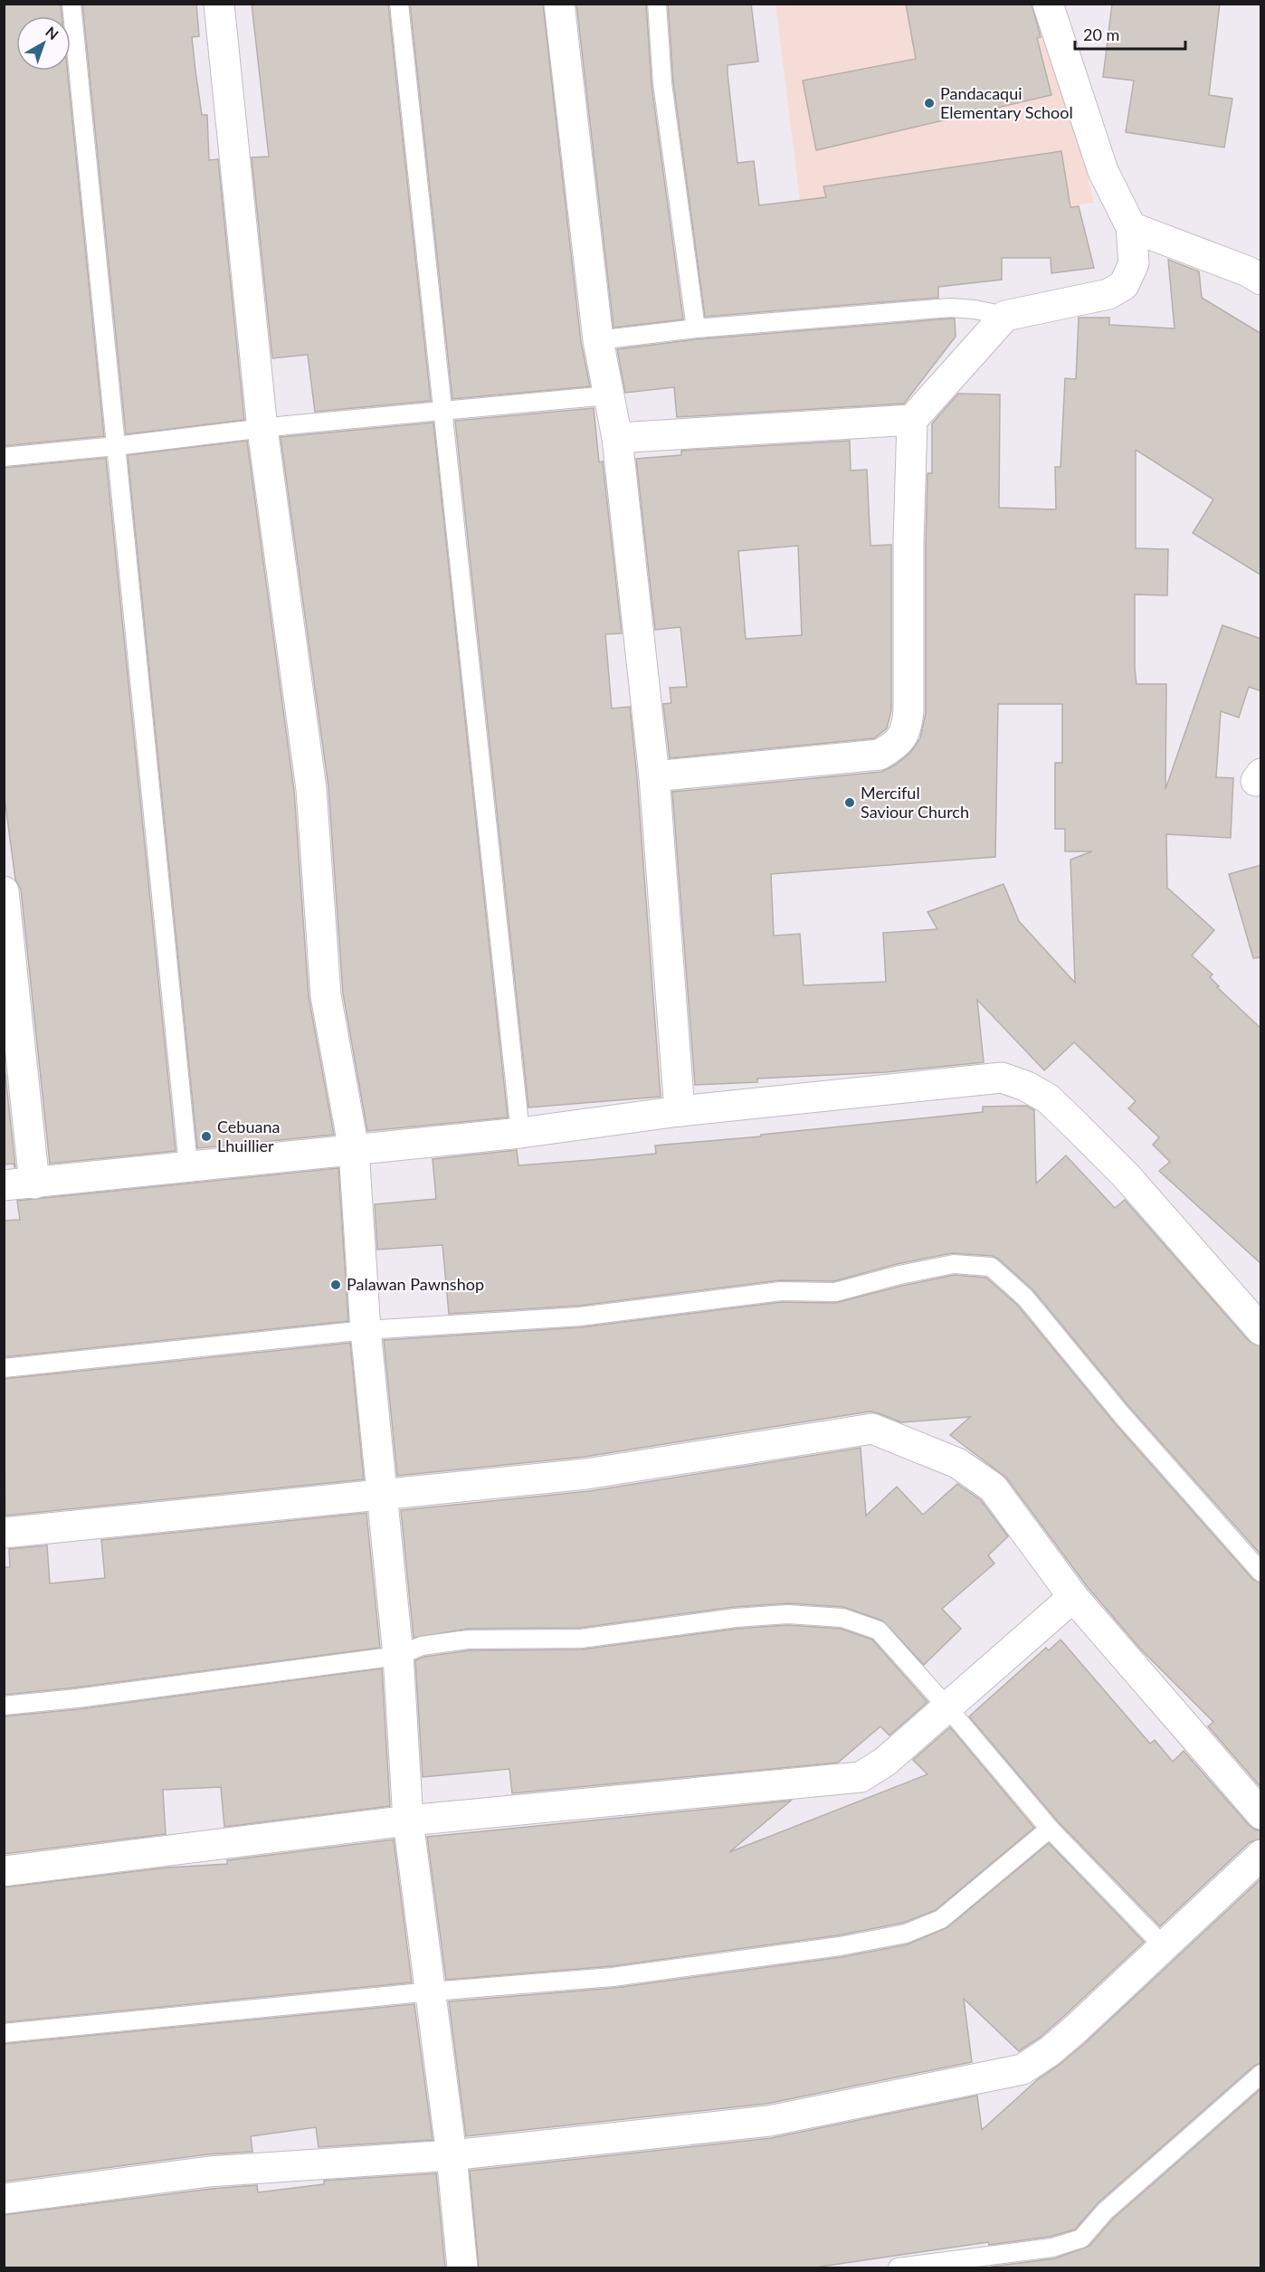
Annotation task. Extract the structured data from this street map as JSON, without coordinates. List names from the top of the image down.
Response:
{
  "places": [
    "Pandacaqui Elementary School",
    "Merciful Saviour Church",
    "Cebuana Lhuillier",
    "Palawan Pawnshop"
  ],
  "scale_bar": "20 m",
  "north": "top right"
}
